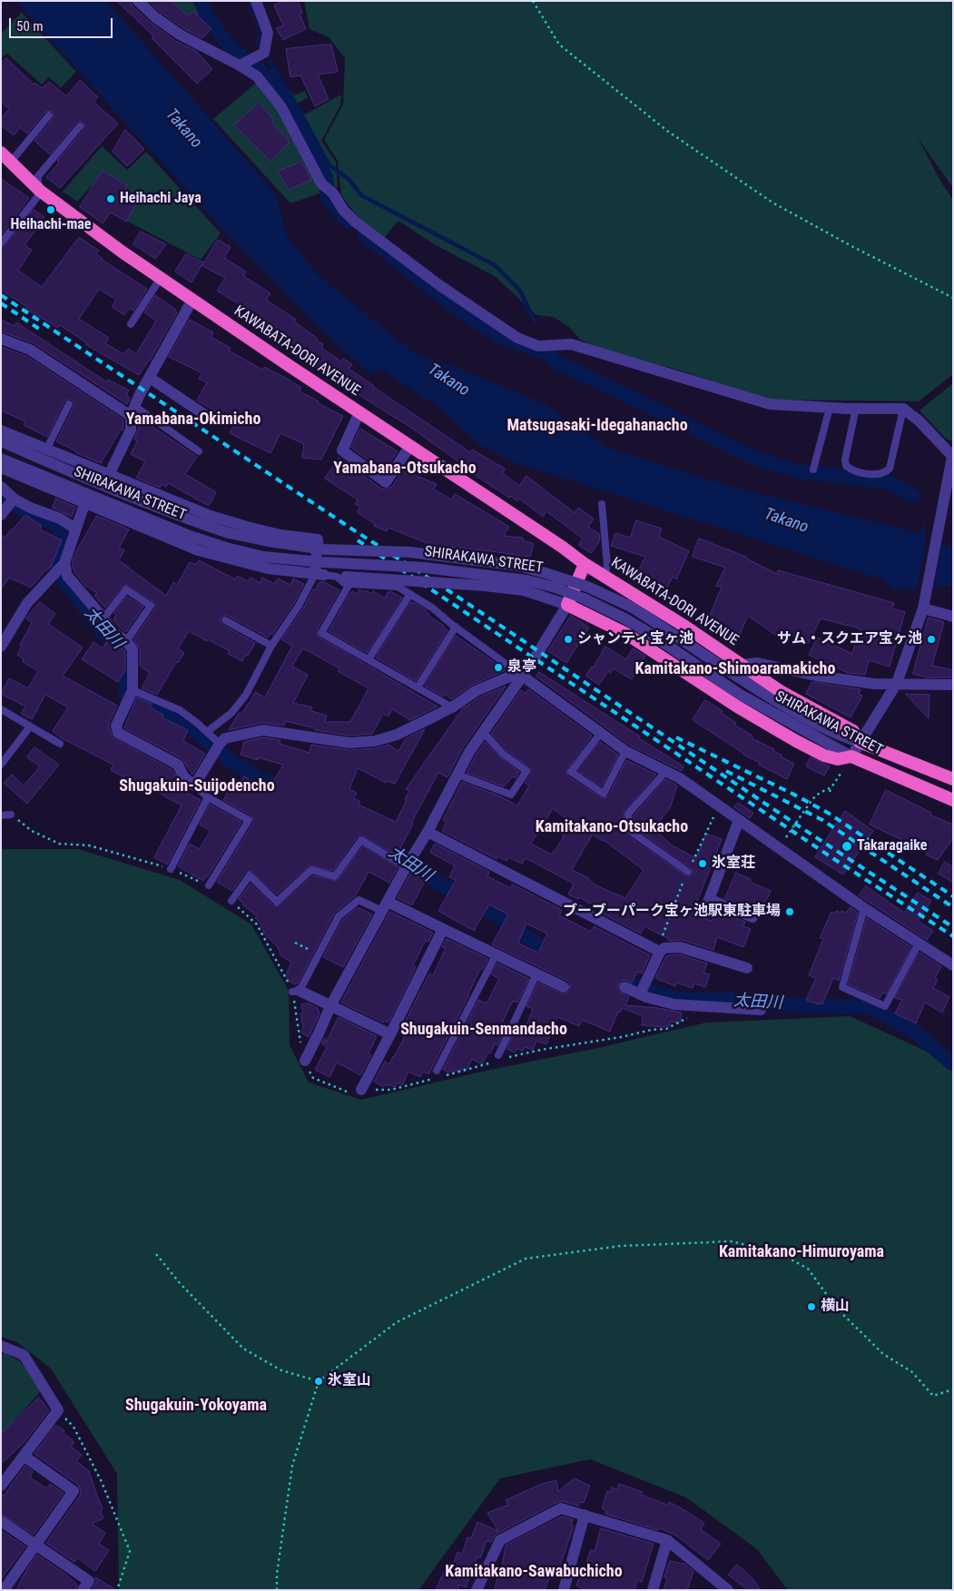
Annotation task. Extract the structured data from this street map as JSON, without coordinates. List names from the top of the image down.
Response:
{
  "streets": {
    "highway": ["KAWABATA-DORI AVENUE", "SHIRAKAWA STREET"]
  },
  "crossings": [
    ["KAWABATA-DORI AVENUE", "SHIRAKAWA STREET"]
  ],
  "districts": [
    "Yamabana-Okimicho",
    "Matsugasaki-Idegahanacho",
    "Yamabana-Otsukacho",
    "Kamitakano-Shimoaramakicho",
    "Shugakuin-Suijodencho",
    "Kamitakano-Otsukacho",
    "Shugakuin-Senmandacho",
    "Kamitakano-Himuroyama",
    "Shugakuin-Yokoyama",
    "Kamitakano-Sawabuchicho"
  ],
  "water": ["Takano", "太田川"],
  "places": [
    "Heihachi Jaya",
    "Heihachi-mae",
    "シャンティ宝ヶ池",
    "サム・スクエア宝ヶ池",
    "泉亭",
    "Takaragaike",
    "氷室荘",
    "ブーブーパーク宝ヶ池駅東駐車場",
    "横山",
    "氷室山"
  ],
  "scale_bar": "50 m"
}
